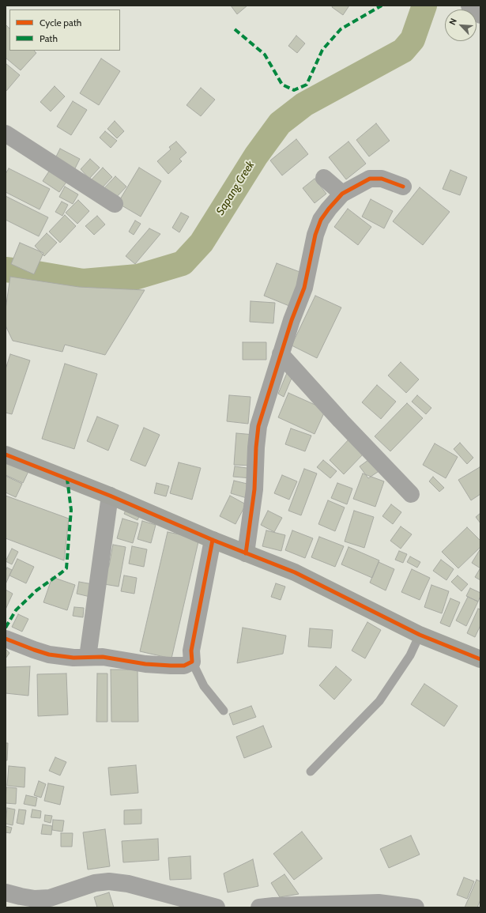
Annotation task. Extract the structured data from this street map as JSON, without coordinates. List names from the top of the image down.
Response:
{
  "water": ["Sapang Creek"],
  "legend": ["Cycle path", "Path"],
  "north": "top left"
}
